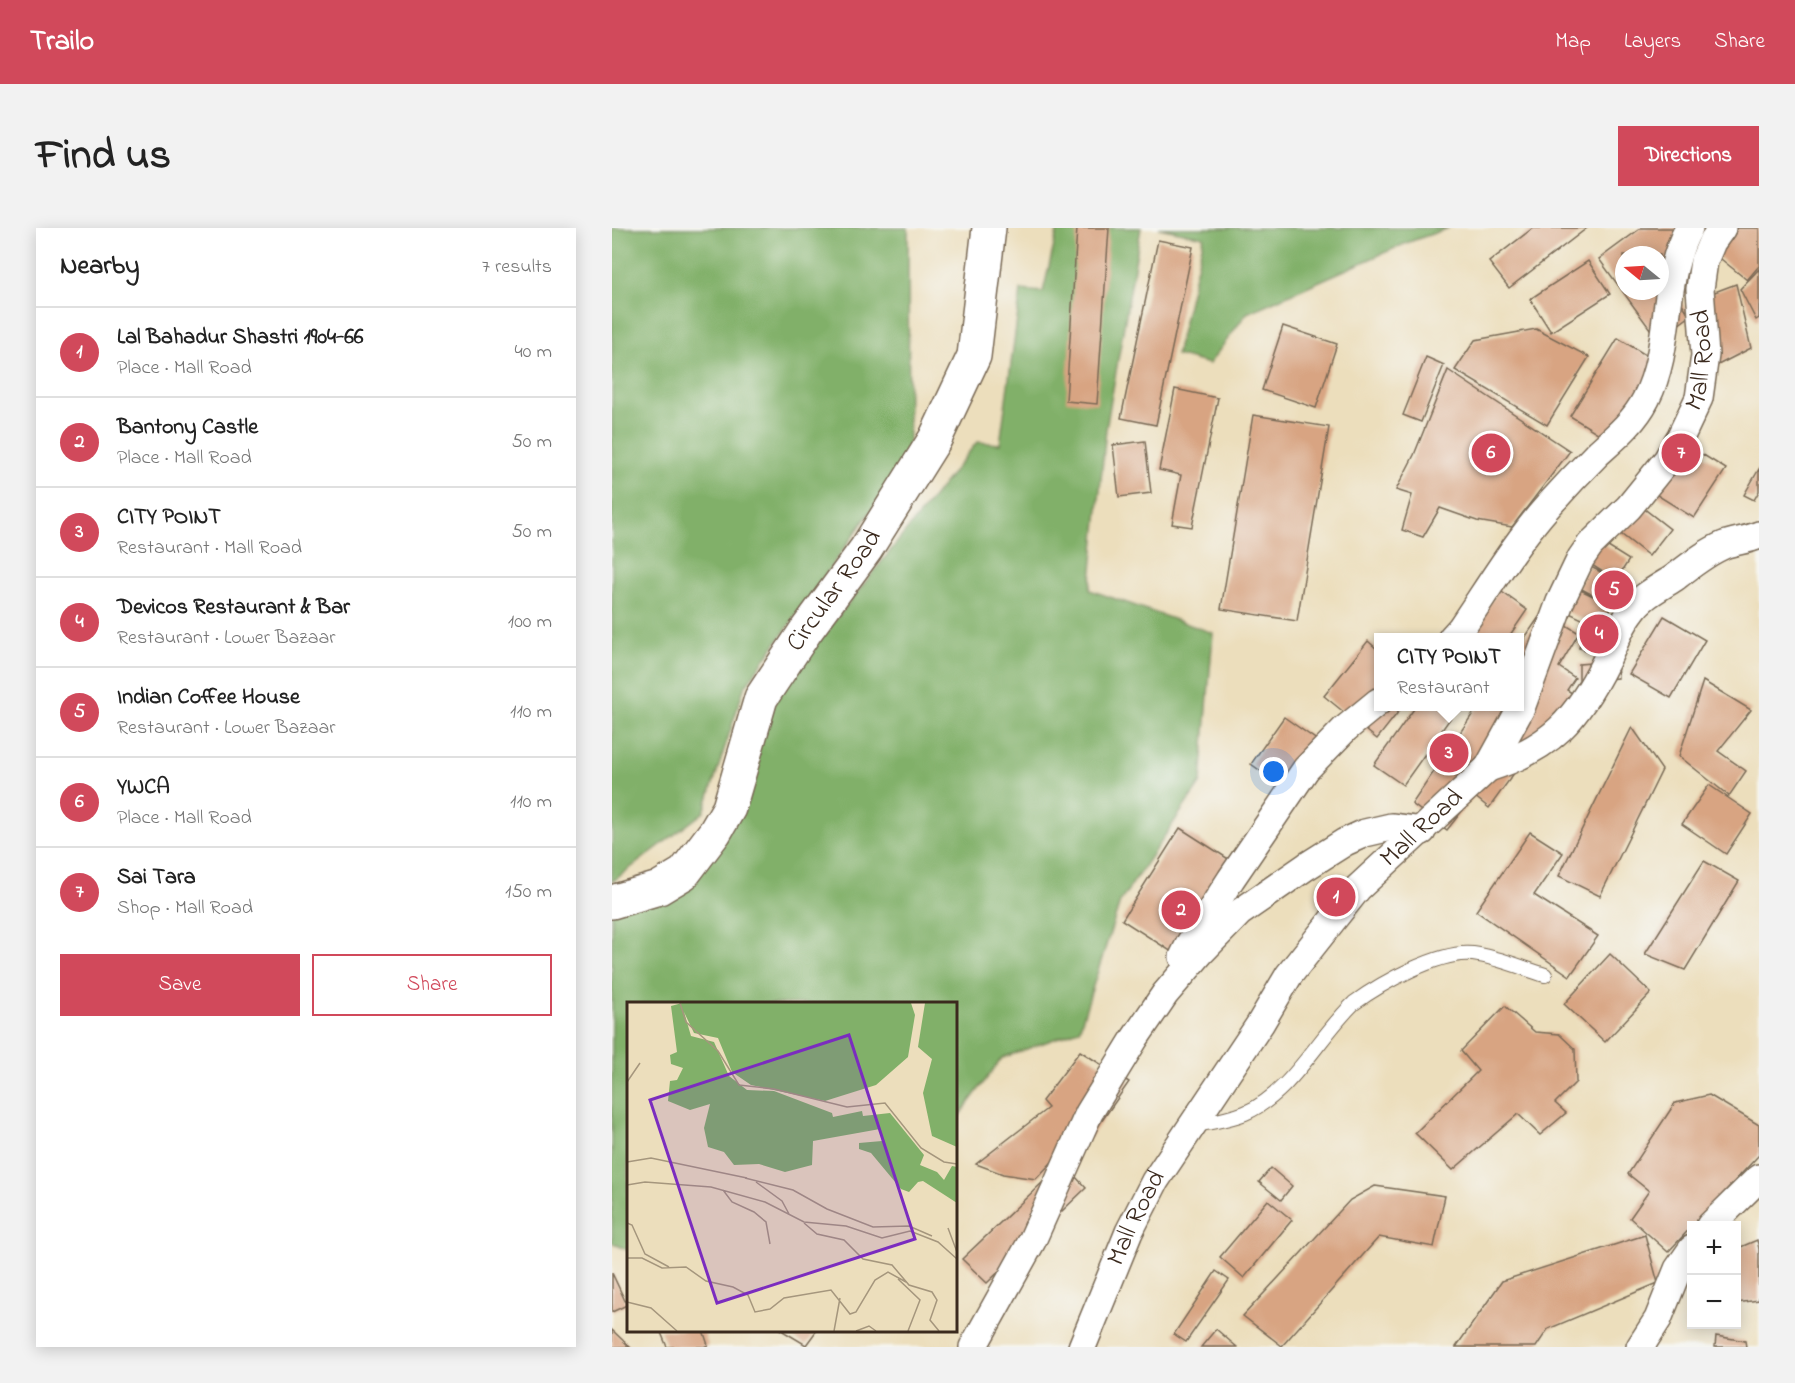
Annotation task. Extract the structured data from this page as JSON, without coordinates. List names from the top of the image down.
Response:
{
  "streets": {
    "main road": ["Circular Road"],
    "street": ["Mall Road"]
  },
  "north": "left",
  "page": {
    "header": "Trailo",
    "nav": ["Map", "Layers", "Share"],
    "title": "Find us",
    "buttons": [
      "Directions",
      ["Save", "Share"]
    ],
    "heading": ["Nearby", "7 results"],
    "list": [
      {
        "mark": "1",
        "name": "Lal Bahadur Shastri 1904-66",
        "note": "Place · Mall Road",
        "value": "40 m"
      },
      {
        "mark": "2",
        "name": "Bantony Castle",
        "note": "Place · Mall Road",
        "value": "50 m"
      },
      {
        "mark": "3",
        "name": "CITY POINT",
        "note": "Restaurant · Mall Road",
        "value": "50 m"
      },
      {
        "mark": "4",
        "name": "Devicos Restaurant & Bar",
        "note": "Restaurant · Lower Bazaar",
        "value": "100 m"
      },
      {
        "mark": "5",
        "name": "Indian Coffee House",
        "note": "Restaurant · Lower Bazaar",
        "value": "110 m"
      },
      {
        "mark": "6",
        "name": "YWCA",
        "note": "Place · Mall Road",
        "value": "110 m"
      },
      {
        "mark": "7",
        "name": "Sai Tara",
        "note": "Shop · Mall Road",
        "value": "150 m"
      }
    ],
    "pins": [
      "6",
      "7",
      "5",
      "4",
      "3",
      "1",
      "2"
    ],
    "popup": ["CITY POINT", "Restaurant"],
    "map_buttons": ["+", "−"]
  }
}
